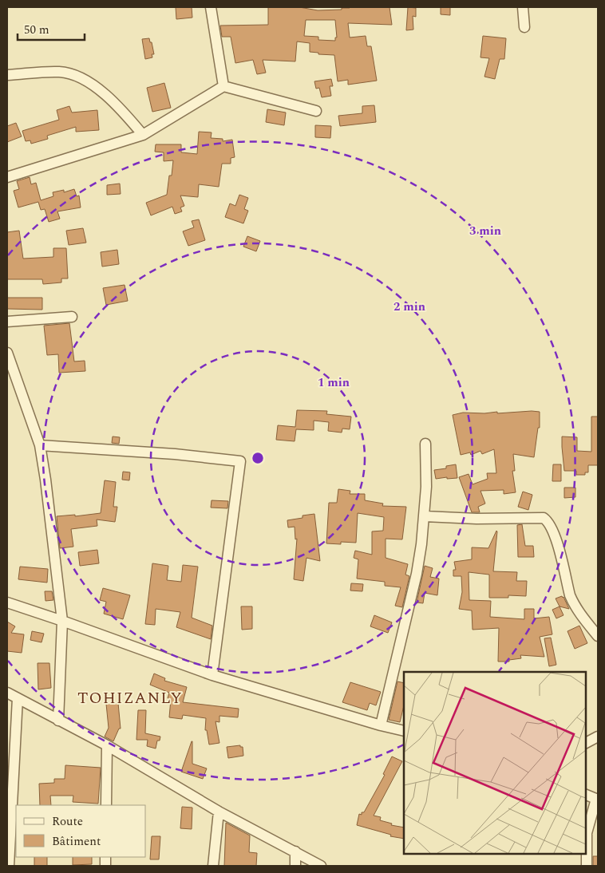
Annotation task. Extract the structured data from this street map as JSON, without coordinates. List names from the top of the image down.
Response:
{
  "districts": ["TOHIZANLY"],
  "legend": ["Route", "Bâtiment"],
  "scale_bar": "50 m",
  "rings": ["3 min", "2 min", "1 min"]
}
